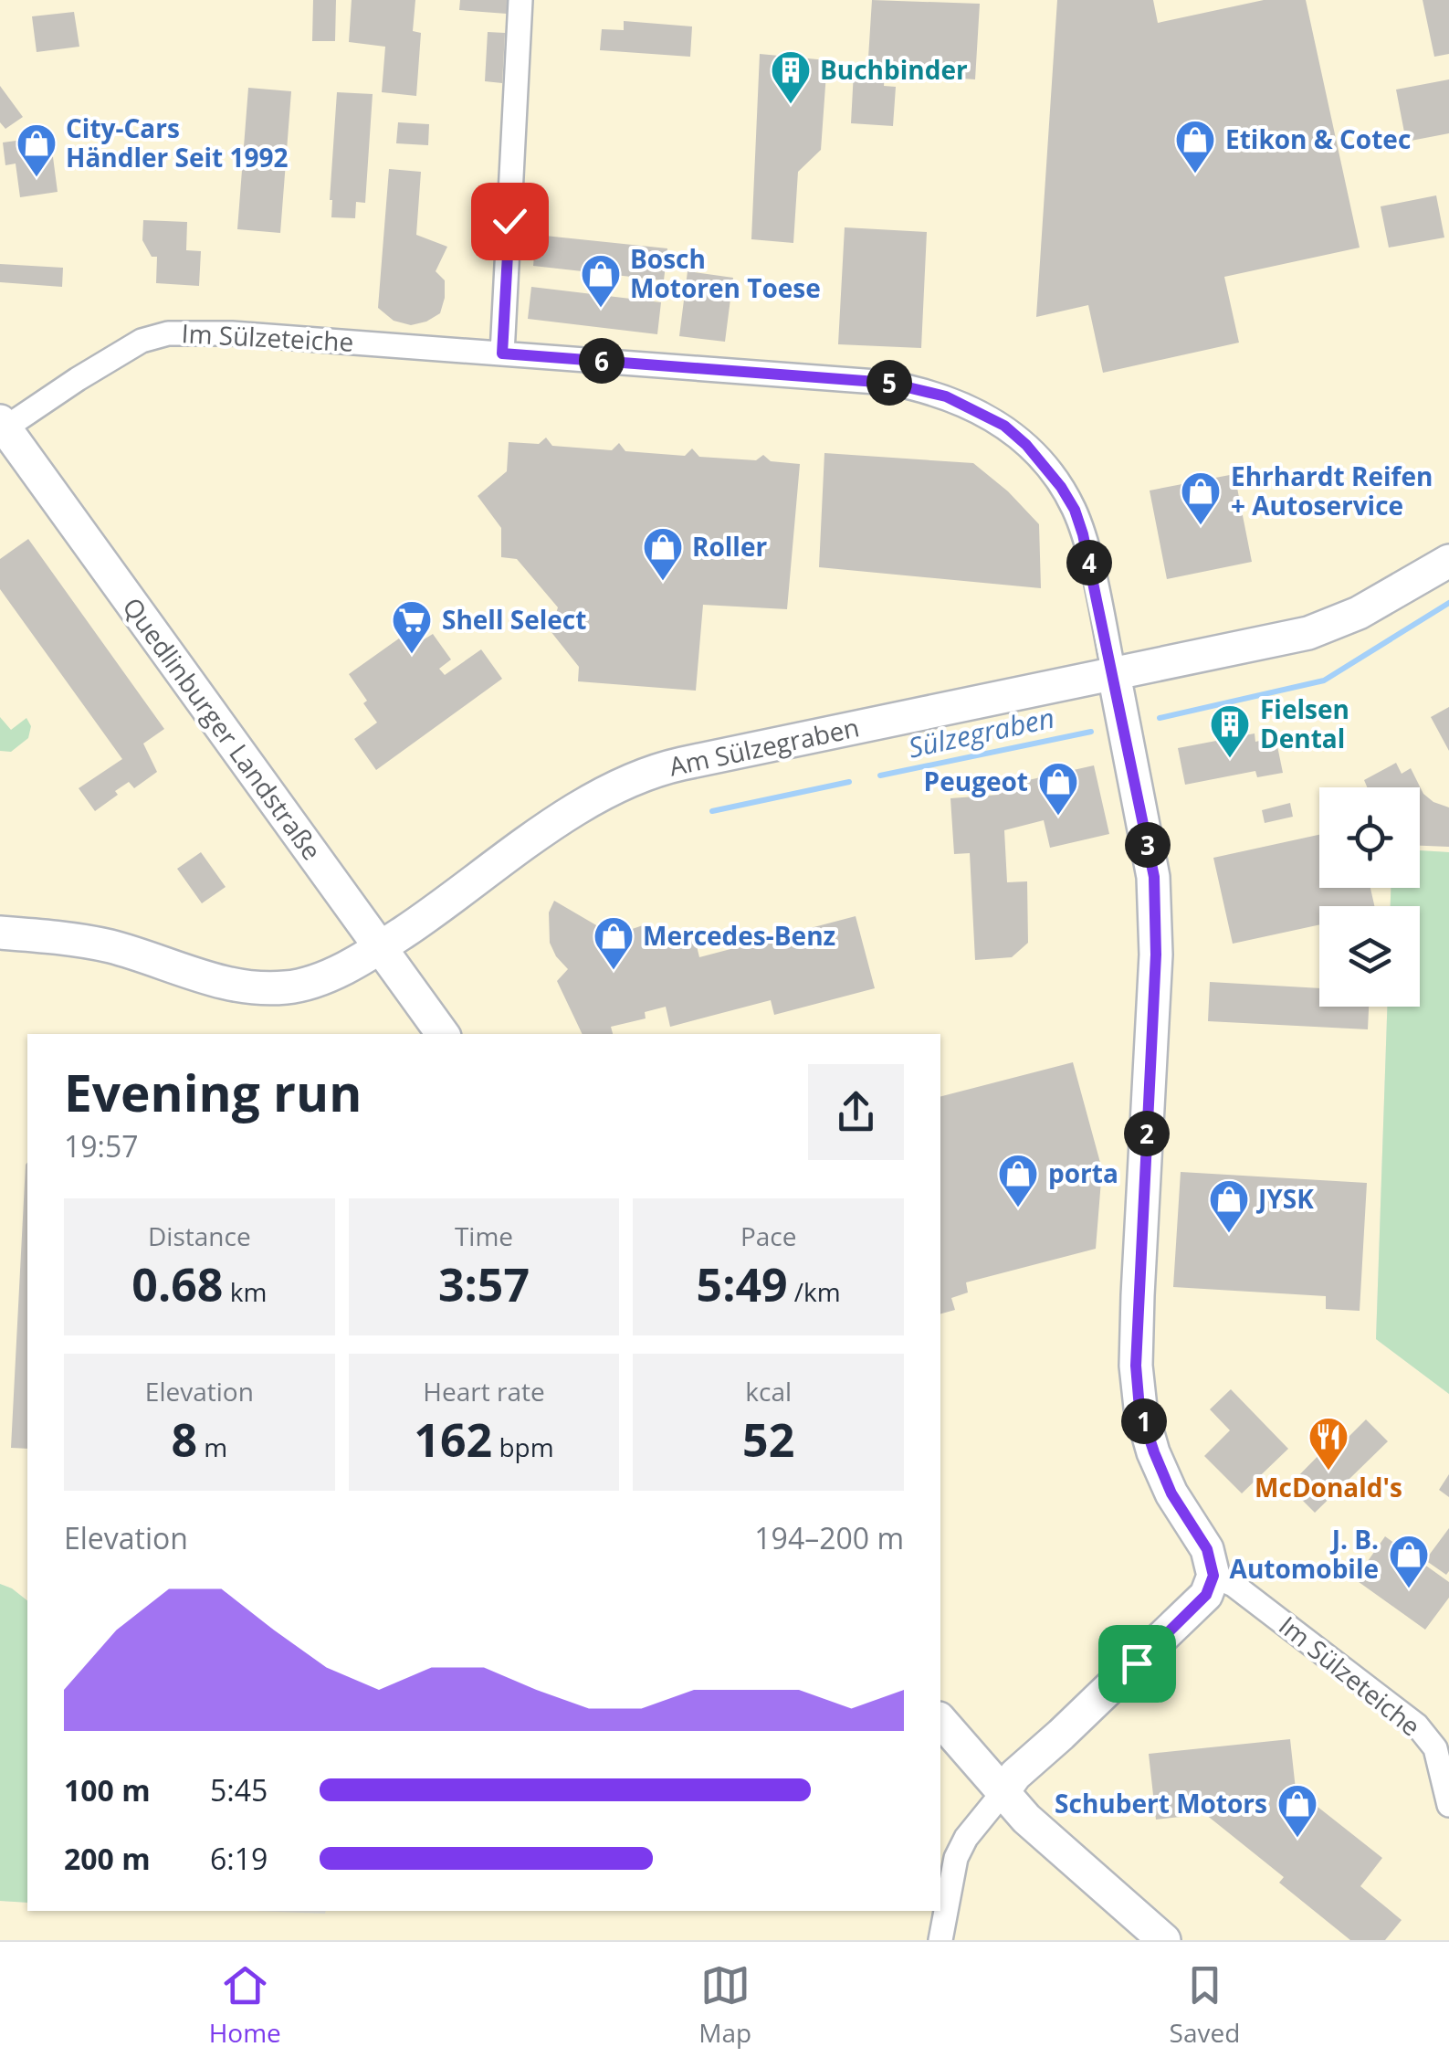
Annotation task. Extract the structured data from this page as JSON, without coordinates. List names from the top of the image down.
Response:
{
  "streets": {
    "street": ["Im Sülzeteiche", "Quedlinburger Landstraße", "Am Sülzegraben"]
  },
  "crossings": [
    ["Im Sülzeteiche", "Quedlinburger Landstraße"],
    ["Im Sülzeteiche", "Am Sülzegraben"],
    ["Quedlinburger Landstraße", "Am Sülzegraben"]
  ],
  "water": ["Sülzegraben"],
  "places": {
    "building": ["Buchbinder", "Fielsen Dental"],
    "shop": [
      "Etikon & Cotec",
      "City-Cars Händler Seit 1992",
      "Bosch Motoren Toese",
      "Ehrhardt Reifen + Autoservice",
      "Roller",
      "Peugeot",
      "Mercedes-Benz",
      "porta",
      "JYSK",
      "J. B. Automobile",
      "Schubert Motors"
    ],
    "supermarket": ["Shell Select"],
    "restaurant": ["McDonald's"]
  },
  "page": {
    "pins": [
      "6",
      "5",
      "4",
      "3",
      "2",
      "1"
    ],
    "heading": ["Evening run", "19:57"],
    "stats": [
      ["Distance", "0.68 km"],
      ["Time", "3:57"],
      ["Pace", "5:49 /km"],
      ["Elevation", "8 m"],
      ["Heart rate", "162 bpm"],
      ["kcal", "52"]
    ],
    "chart": ["Elevation", "194–200 m"],
    "list": [
      {
        "name": "100 m",
        "note": "5:45"
      },
      {
        "name": "200 m",
        "note": "6:19"
      }
    ],
    "tabs": ["Home", "Map", "Saved"]
  }
}
